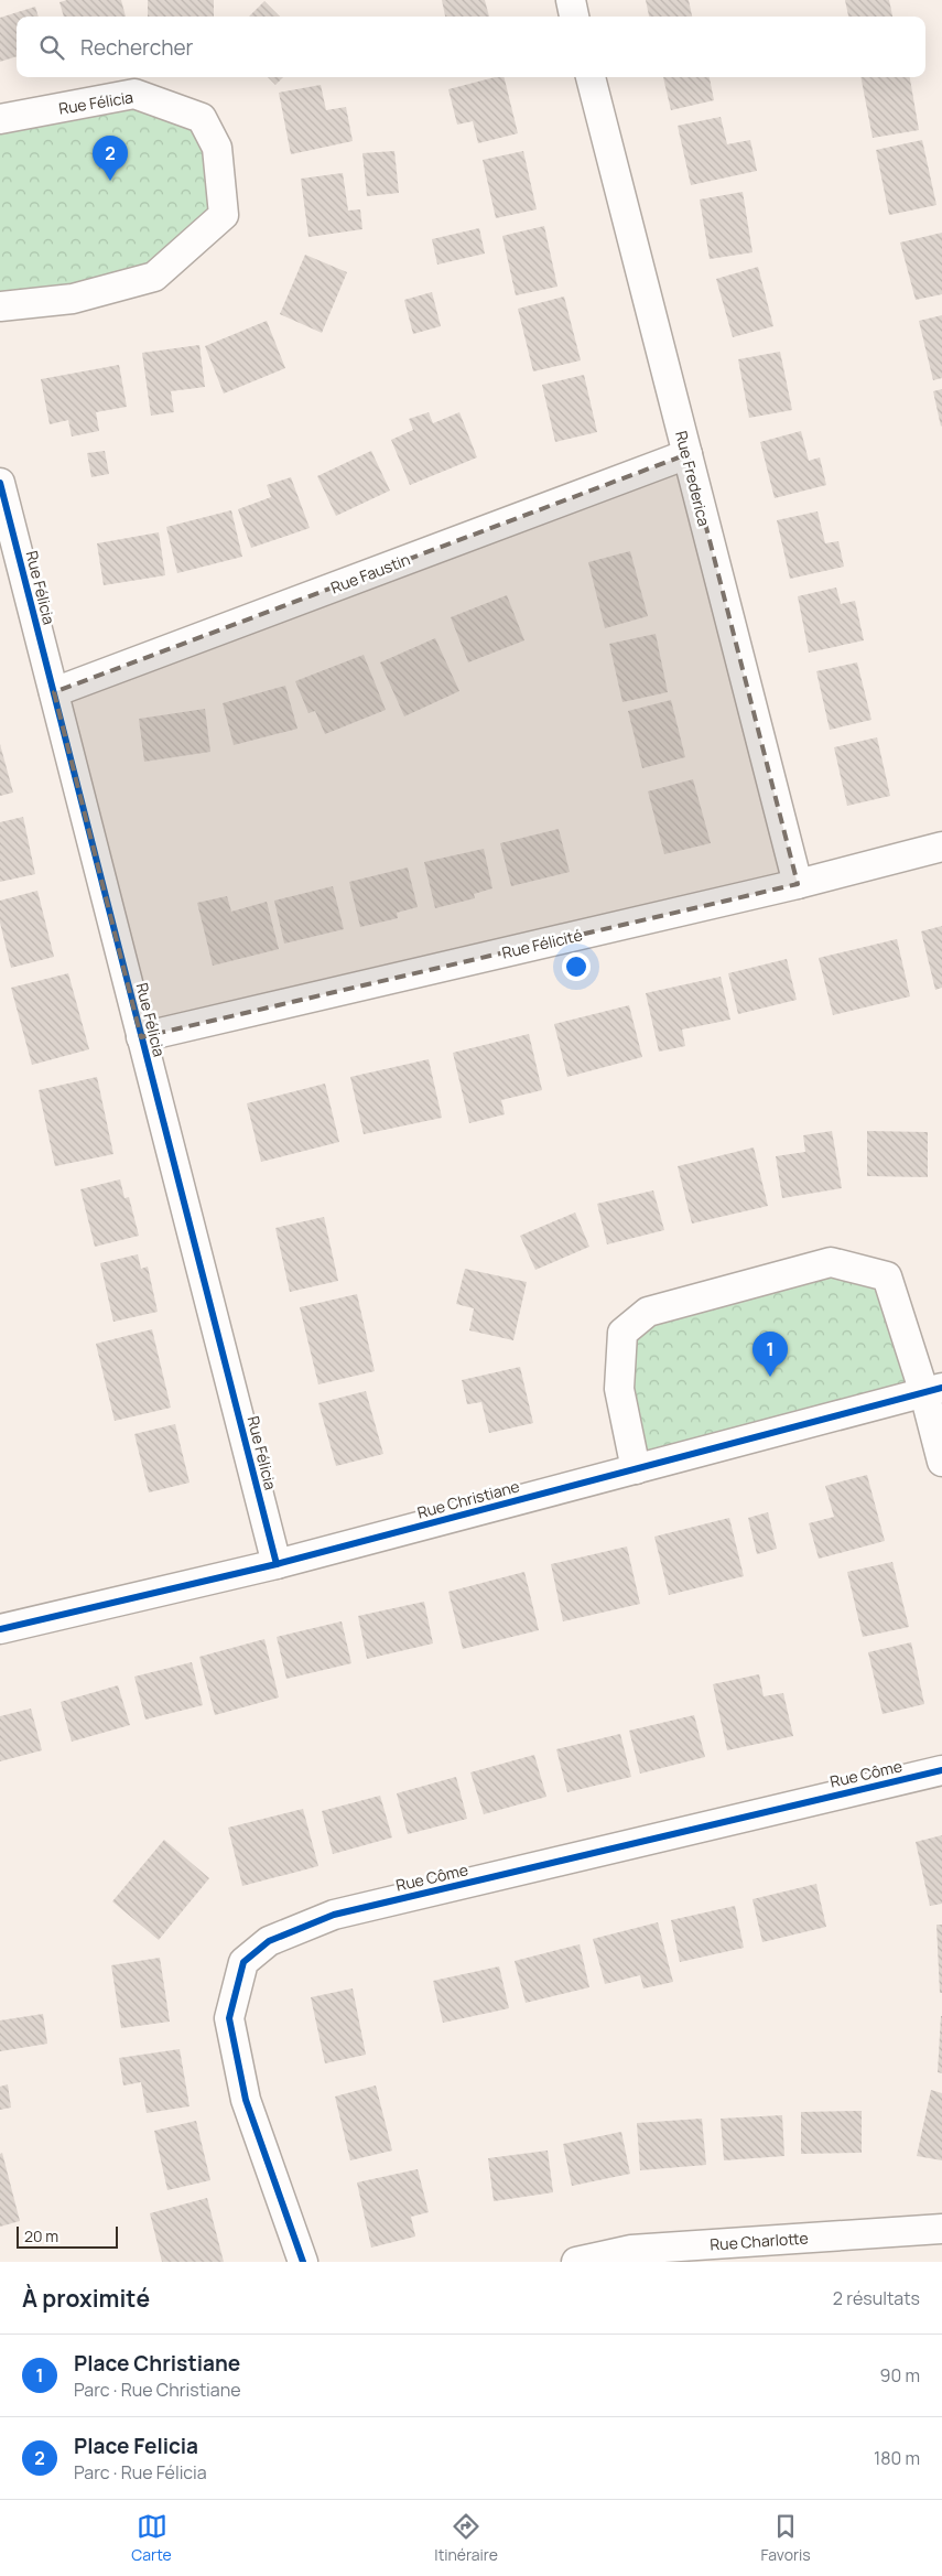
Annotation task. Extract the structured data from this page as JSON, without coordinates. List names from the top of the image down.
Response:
{
  "streets": {
    "street": [
      "Rue Félicia",
      "Rue Frederica",
      "Rue Faustin",
      "Rue Félicité",
      "Rue Christiane",
      "Rue Côme",
      "Rue Charlotte"
    ]
  },
  "crossings": [
    ["Rue Félicia", "Rue Faustin"],
    ["Rue Félicia", "Rue Félicité"],
    ["Rue Félicia", "Rue Christiane"],
    ["Rue Frederica", "Rue Faustin"],
    ["Rue Frederica", "Rue Félicité"]
  ],
  "scale_bar": "20 m",
  "page": {
    "search": "Rechercher",
    "pins": ["2", "1"],
    "scale": "20 m",
    "heading": ["À proximité", "2 résultats"],
    "list": [
      {
        "mark": "1",
        "name": "Place Christiane",
        "note": "Parc · Rue Christiane",
        "value": "90 m"
      },
      {
        "mark": "2",
        "name": "Place Felicia",
        "note": "Parc · Rue Félicia",
        "value": "180 m"
      }
    ],
    "nav": ["Carte", "Itinéraire", "Favoris"]
  }
}
